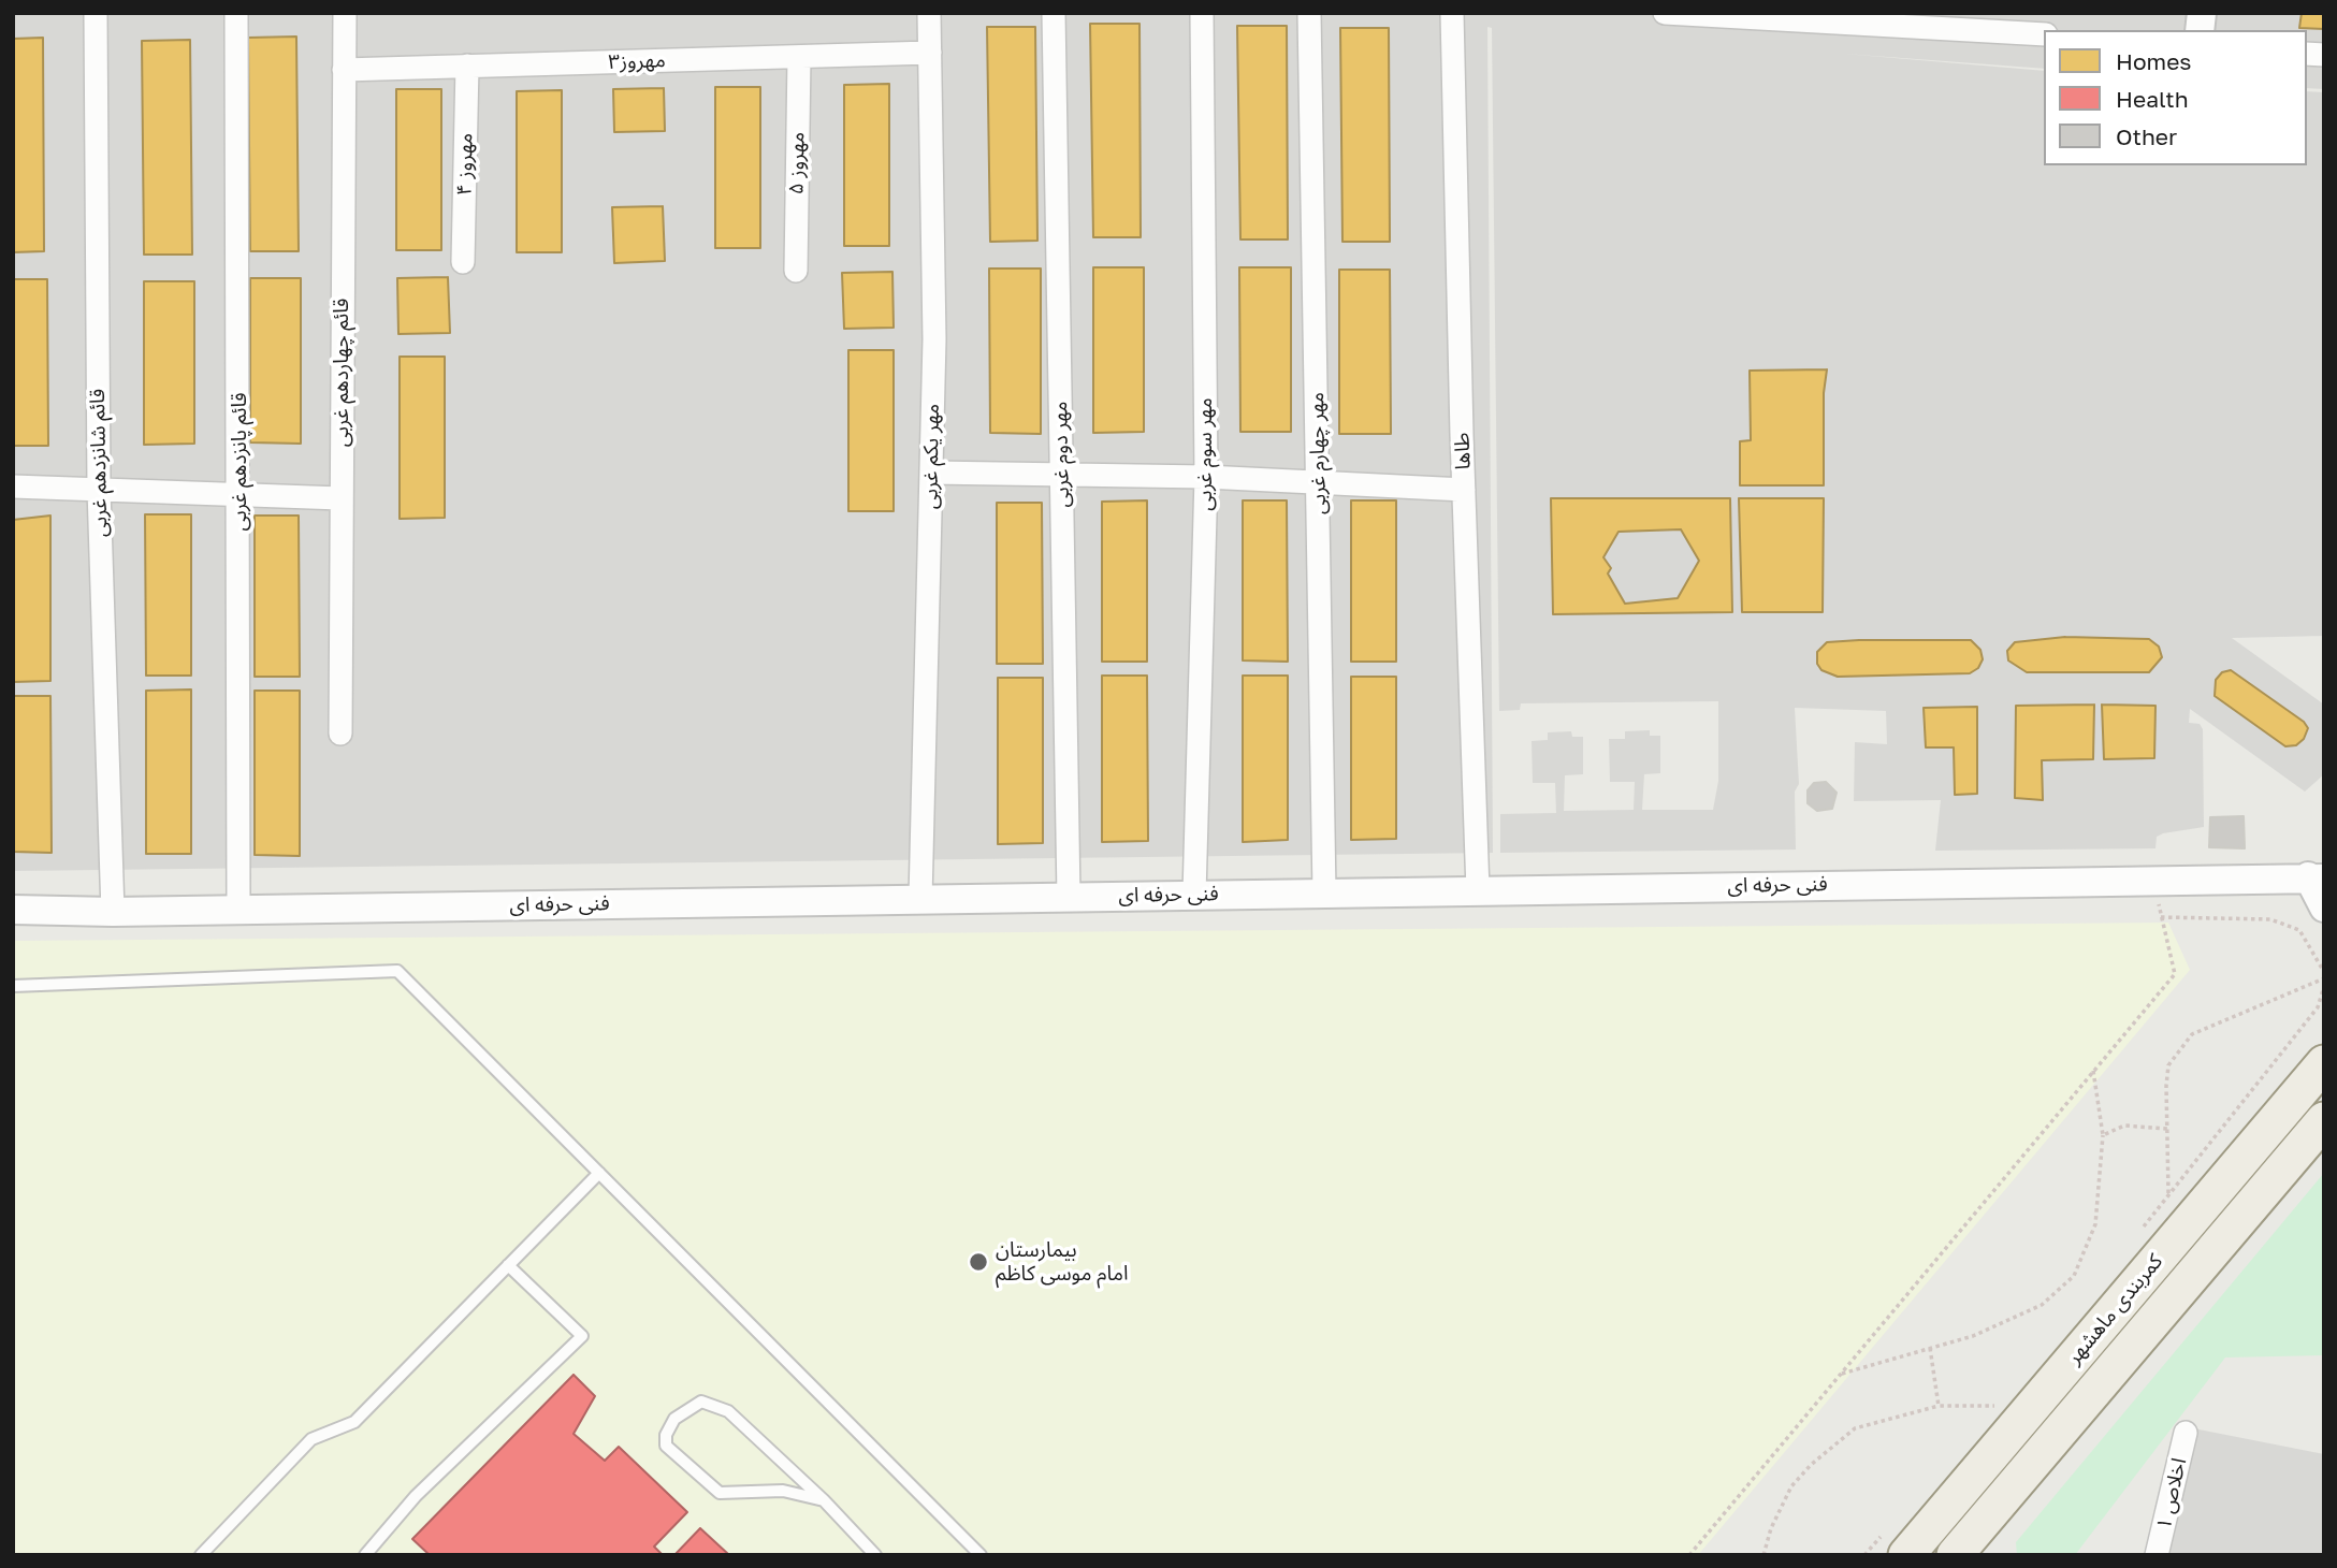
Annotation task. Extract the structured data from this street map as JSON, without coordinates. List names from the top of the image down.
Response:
{
  "streets": {
    "main road": ["کمربندی ماهشهر"],
    "street": [
      "مهروز۳",
      "مهروز ۵",
      "مهروز ۴",
      "قائم چهاردهم غربی",
      "طاها",
      "مهر چهارم غربی",
      "مهر دوم غربی",
      "مهر سوم غربی",
      "مهر یکم غربی",
      "قائم پانزدهم غربی",
      "قائم شانزدهم غربی",
      "فنی حرفه ای",
      "اخلاص ۱"
    ]
  },
  "crossings": [
    ["مهروز۳", "مهروز ۵"],
    ["مهروز۳", "مهروز ۴"],
    ["مهروز۳", "قائم چهاردهم غربی"],
    ["مهروز۳", "مهر یکم غربی"],
    ["طاها", "فنی حرفه ای"],
    ["مهر چهارم غربی", "فنی حرفه ای"],
    ["مهر دوم غربی", "فنی حرفه ای"],
    ["مهر سوم غربی", "فنی حرفه ای"],
    ["مهر یکم غربی", "فنی حرفه ای"],
    ["قائم پانزدهم غربی", "فنی حرفه ای"],
    ["قائم شانزدهم غربی", "فنی حرفه ای"]
  ],
  "places": ["بیمارستان امام موسی کاظم"],
  "legend": ["Homes", "Health", "Other"]
}
